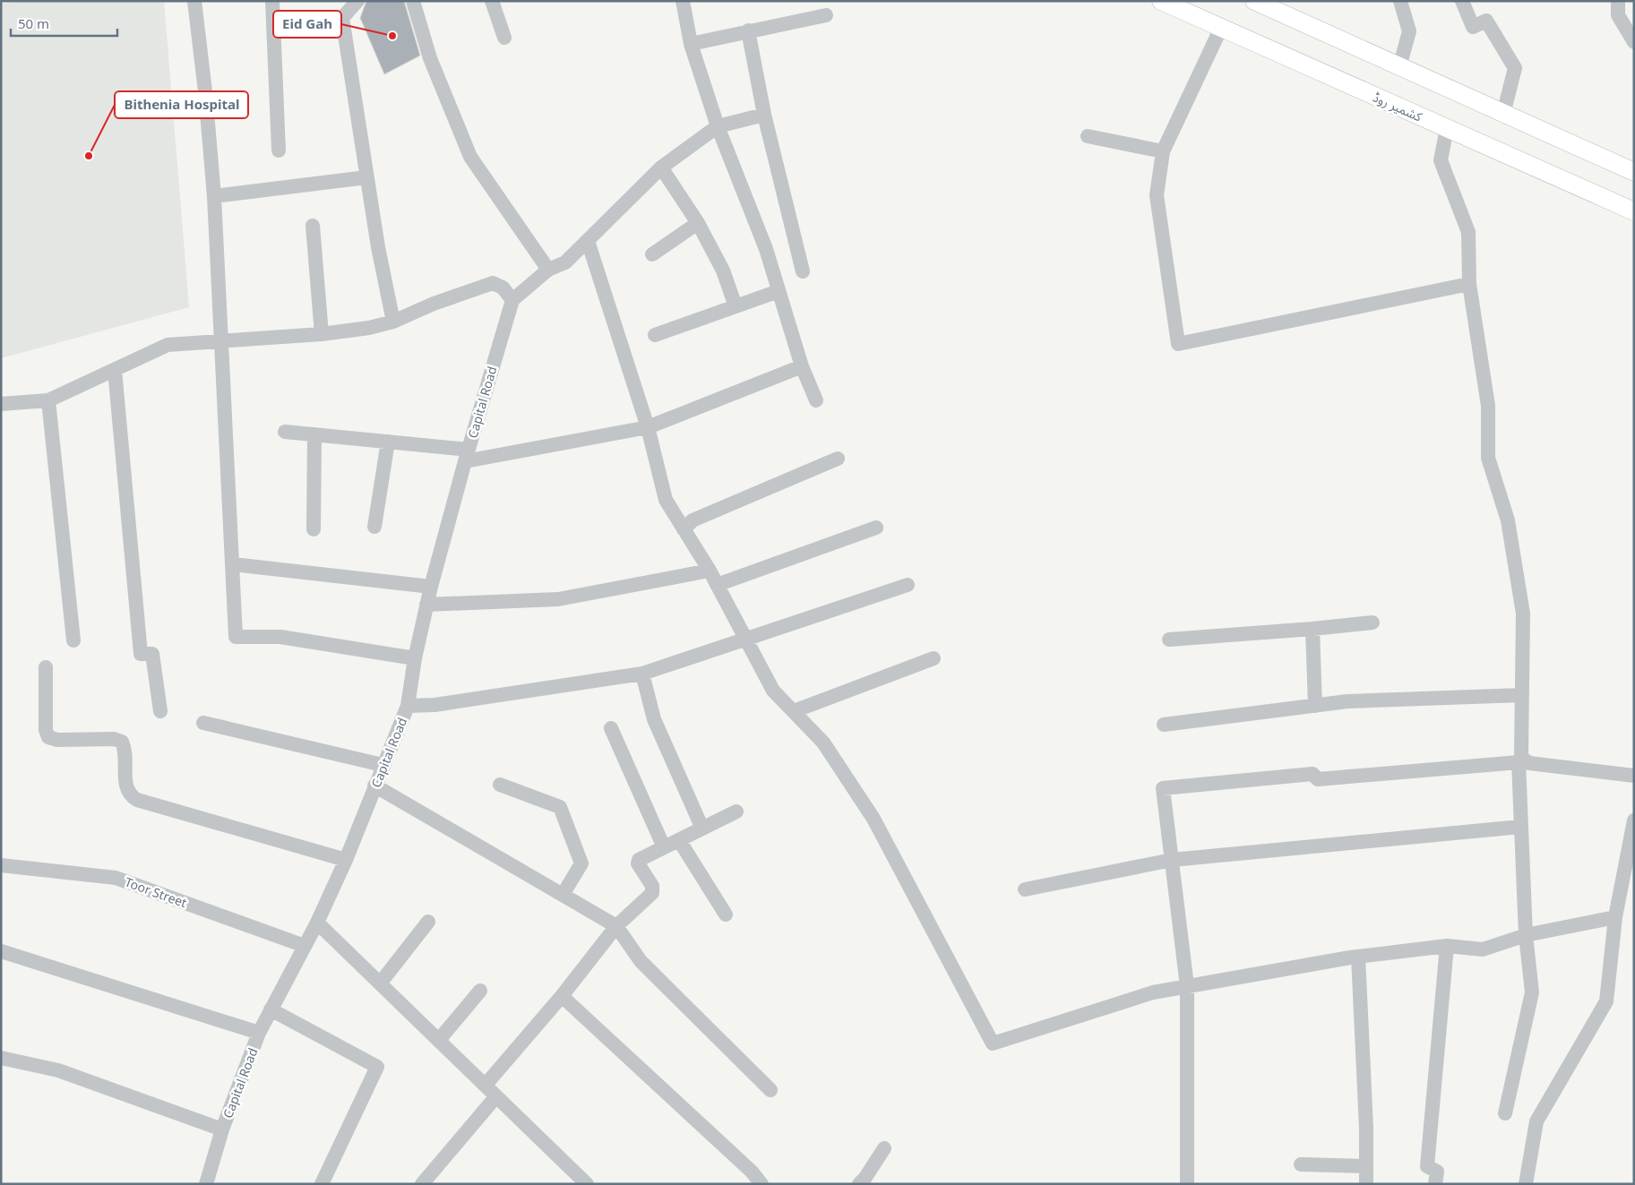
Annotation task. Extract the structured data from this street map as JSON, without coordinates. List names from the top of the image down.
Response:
{
  "streets": {
    "main road": ["کشمیر روڈ"],
    "street": ["Capital Road", "Toor Street"]
  },
  "crossings": [
    ["Capital Road", "Toor Street"]
  ],
  "places": ["Eid Gah", "Bithenia Hospital"],
  "scale_bar": "50 m"
}
